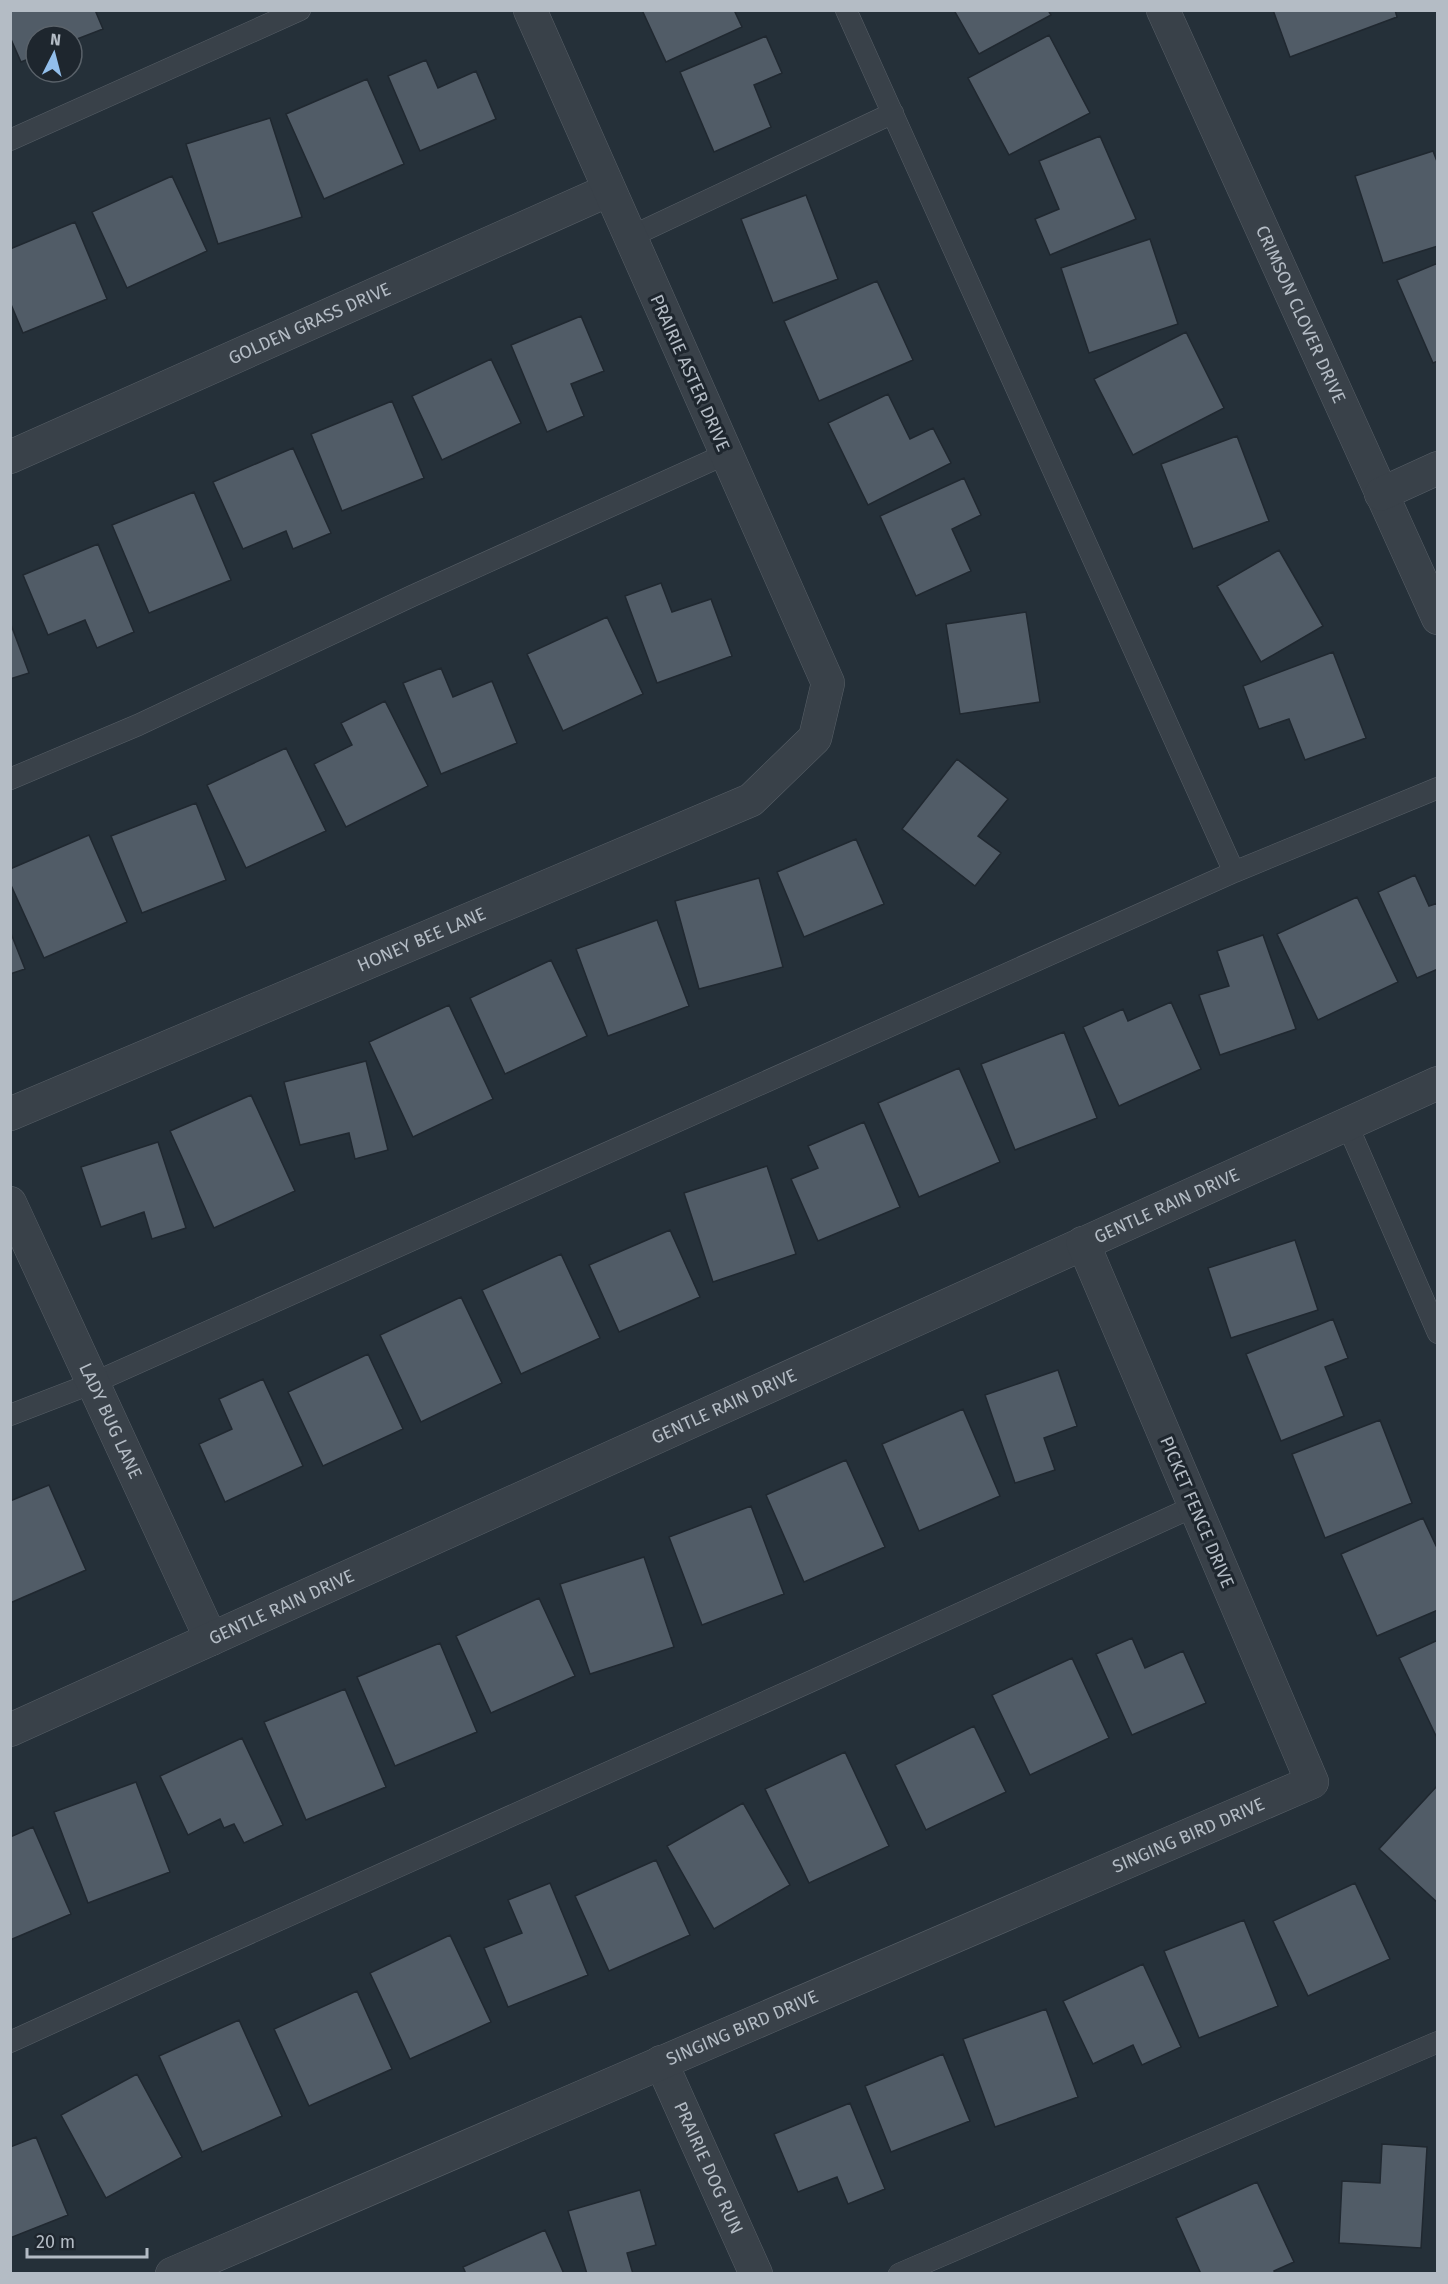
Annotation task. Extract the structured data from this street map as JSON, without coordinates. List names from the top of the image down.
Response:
{
  "streets": {
    "street": [
      "CRIMSON CLOVER DRIVE",
      "GOLDEN GRASS DRIVE",
      "PRAIRIE ASTER DRIVE",
      "HONEY BEE LANE",
      "GENTLE RAIN DRIVE",
      "LADY BUG LANE",
      "PICKET FENCE DRIVE",
      "SINGING BIRD DRIVE",
      "PRAIRIE DOG RUN"
    ]
  },
  "crossings": [
    ["GOLDEN GRASS DRIVE", "PRAIRIE ASTER DRIVE"],
    ["PRAIRIE ASTER DRIVE", "HONEY BEE LANE"],
    ["GENTLE RAIN DRIVE", "LADY BUG LANE"],
    ["GENTLE RAIN DRIVE", "PICKET FENCE DRIVE"],
    ["PICKET FENCE DRIVE", "SINGING BIRD DRIVE"],
    ["SINGING BIRD DRIVE", "PRAIRIE DOG RUN"]
  ],
  "scale_bar": "20 m",
  "north": "top"
}
